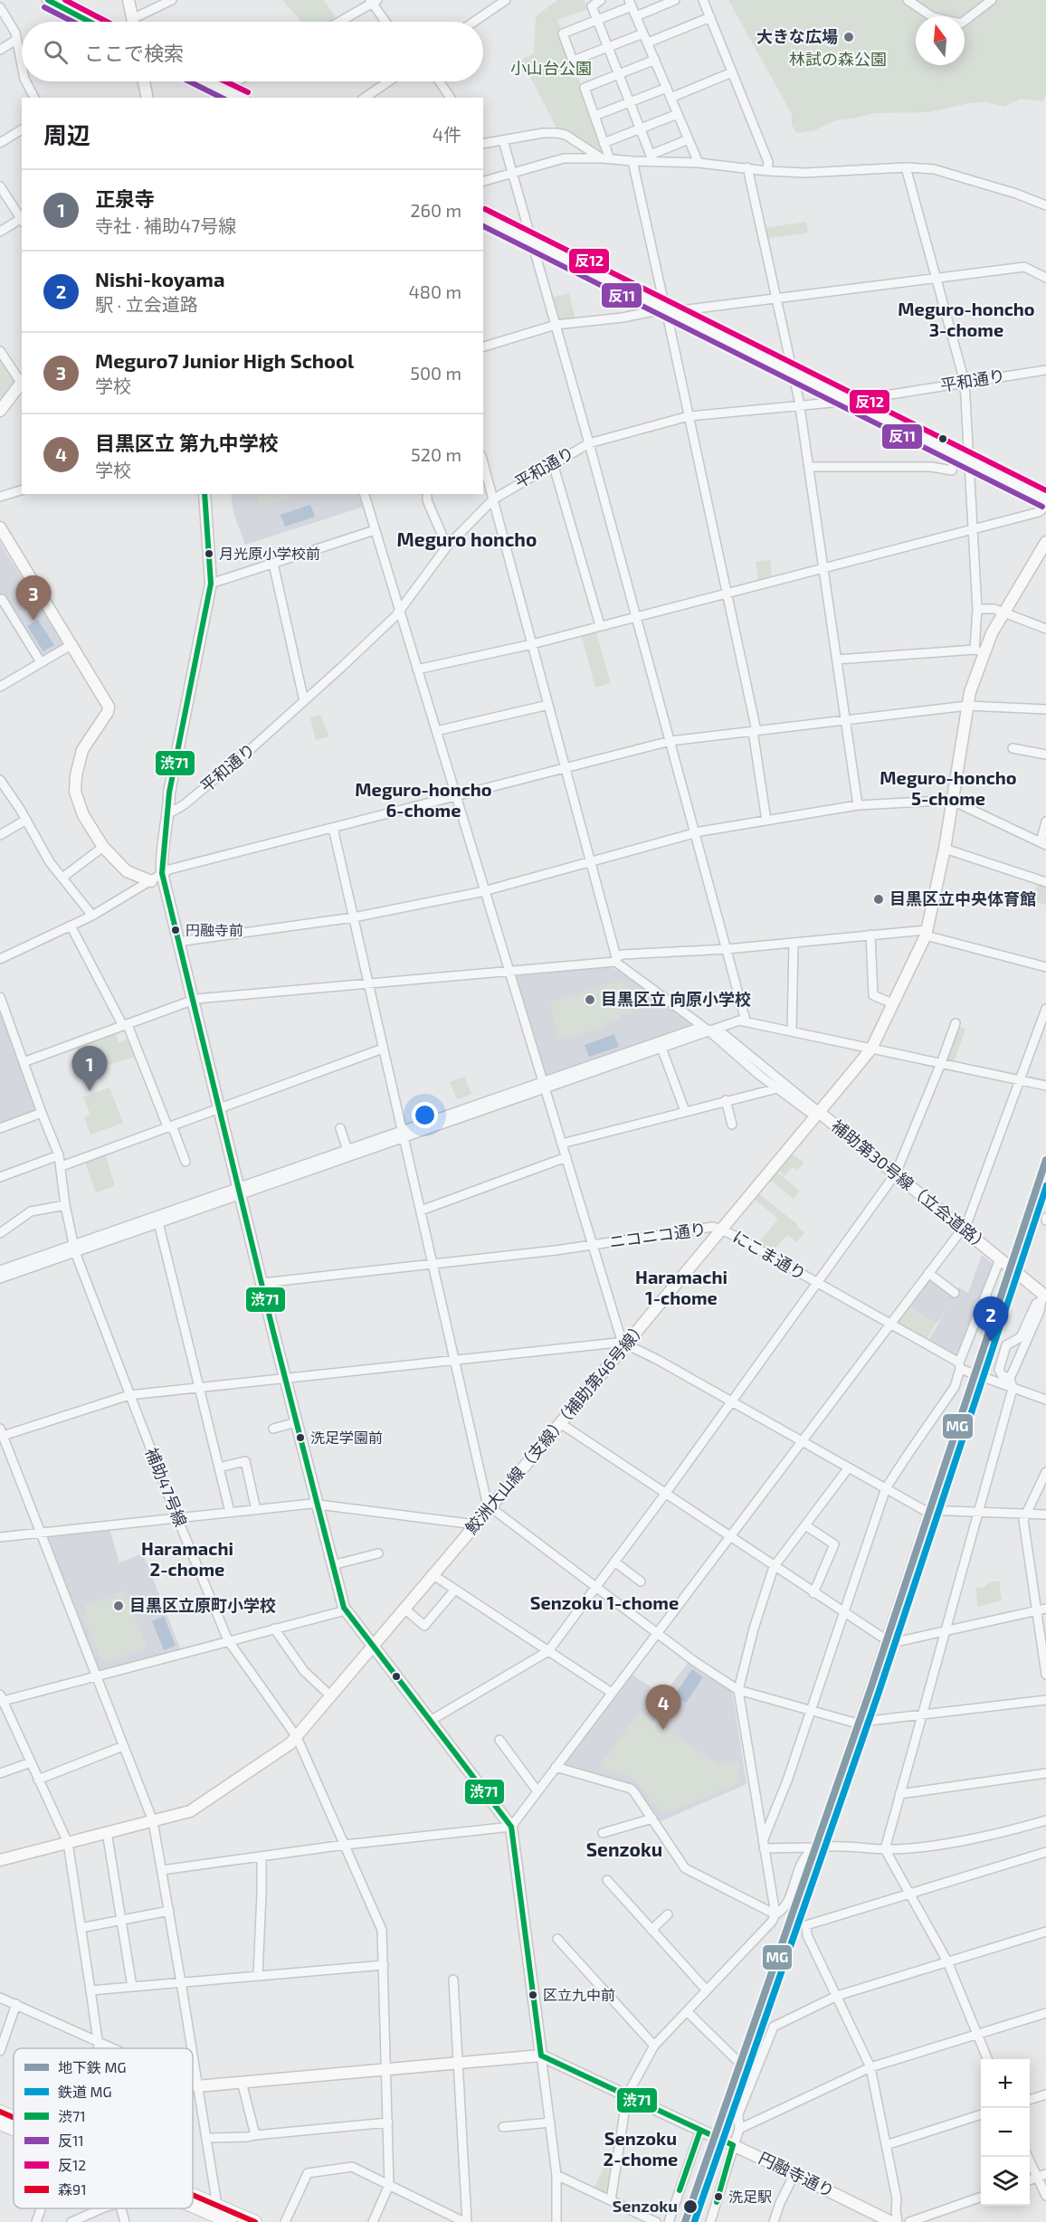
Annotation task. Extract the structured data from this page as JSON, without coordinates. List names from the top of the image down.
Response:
{
  "streets": {
    "street": [
      "平和通り",
      "補助第30号線（立会道路）",
      "ニコニコ通り",
      "にこま通り",
      "鮫洲大山線（支線）（補助第46号線）",
      "補助47号線",
      "円融寺通り"
    ]
  },
  "crossings": [
    ["補助第30号線（立会道路）", "鮫洲大山線（支線）（補助第46号線）"],
    ["ニコニコ通り", "にこま通り"],
    ["ニコニコ通り", "鮫洲大山線（支線）（補助第46号線）"],
    ["にこま通り", "鮫洲大山線（支線）（補助第46号線）"],
    ["鮫洲大山線（支線）（補助第46号線）", "補助47号線"]
  ],
  "districts": [
    "Meguro-honcho 3-chome",
    "Meguro honcho",
    "Meguro-honcho 5-chome",
    "Meguro-honcho 6-chome",
    "Haramachi 1-chome",
    "Haramachi 2-chome",
    "Senzoku 1-chome",
    "Senzoku",
    "Senzoku 2-chome"
  ],
  "parks": ["林試の森公園", "小山台公園"],
  "places": [
    "大きな広場",
    "月光原小学校前",
    "目黒区立中央体育館",
    "円融寺前",
    "目黒区立 向原小学校",
    "洗足学園前",
    "目黒区立原町小学校",
    "区立九中前",
    "洗足駅",
    "Senzoku"
  ],
  "lines": [
    "transit line 渋71",
    "transit line 反12",
    "transit line 反11",
    "metro line MG",
    "rail line MG",
    "transit line 森91"
  ],
  "legend": [
    "地下鉄 MG",
    "鉄道 MG",
    "渋71",
    "反11",
    "反12",
    "森91"
  ],
  "north": "top",
  "page": {
    "search": "ここで検索",
    "heading": ["周辺", "4件"],
    "list": [
      {
        "mark": "1",
        "name": "正泉寺",
        "note": "寺社 · 補助47号線",
        "value": "260 m"
      },
      {
        "mark": "2",
        "name": "Nishi-koyama",
        "note": "駅 · 立会道路",
        "value": "480 m"
      },
      {
        "mark": "3",
        "name": "Meguro7 Junior High School",
        "note": "学校",
        "value": "500 m"
      },
      {
        "mark": "4",
        "name": "目黒区立 第九中学校",
        "note": "学校",
        "value": "520 m"
      }
    ],
    "pins": [
      "3",
      "1",
      "2",
      "4"
    ],
    "map_buttons": ["+", "−"]
  }
}
